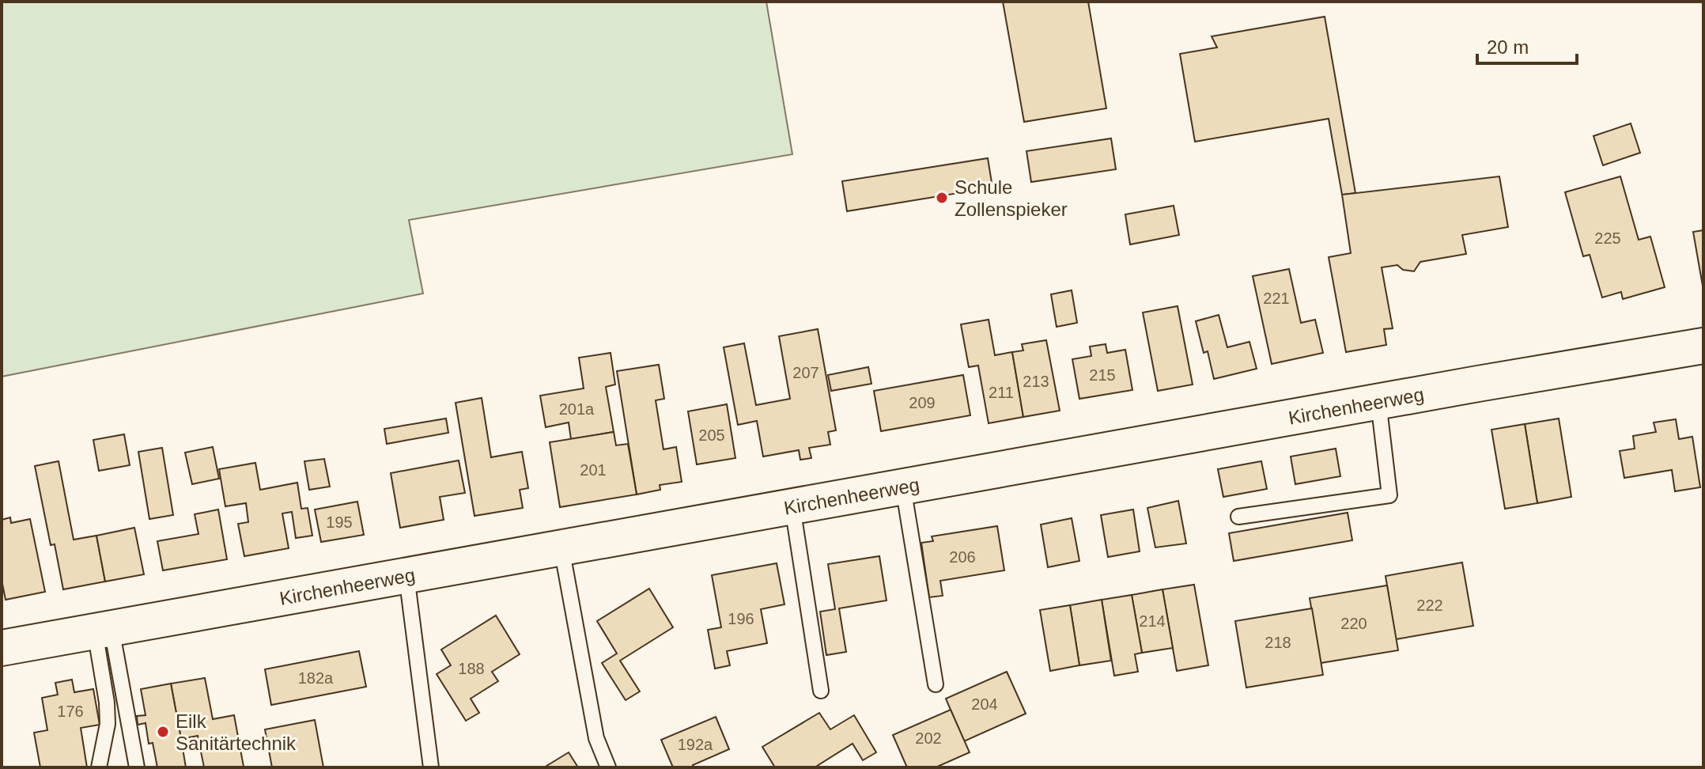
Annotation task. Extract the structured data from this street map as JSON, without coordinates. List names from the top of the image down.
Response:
{
  "streets": {
    "main road": ["Kirchenheerweg"]
  },
  "places": ["Schule Zollenspieker", "Eilk Sanitärtechnik"],
  "house_numbers": [
    "225",
    "221",
    "207",
    "215",
    "213",
    "211",
    "209",
    "201a",
    "205",
    "201",
    "195",
    "206",
    "222",
    "196",
    "214",
    "220",
    "218",
    "188",
    "182a",
    "204",
    "176",
    "202",
    "192a"
  ],
  "scale_bar": "20 m"
}
